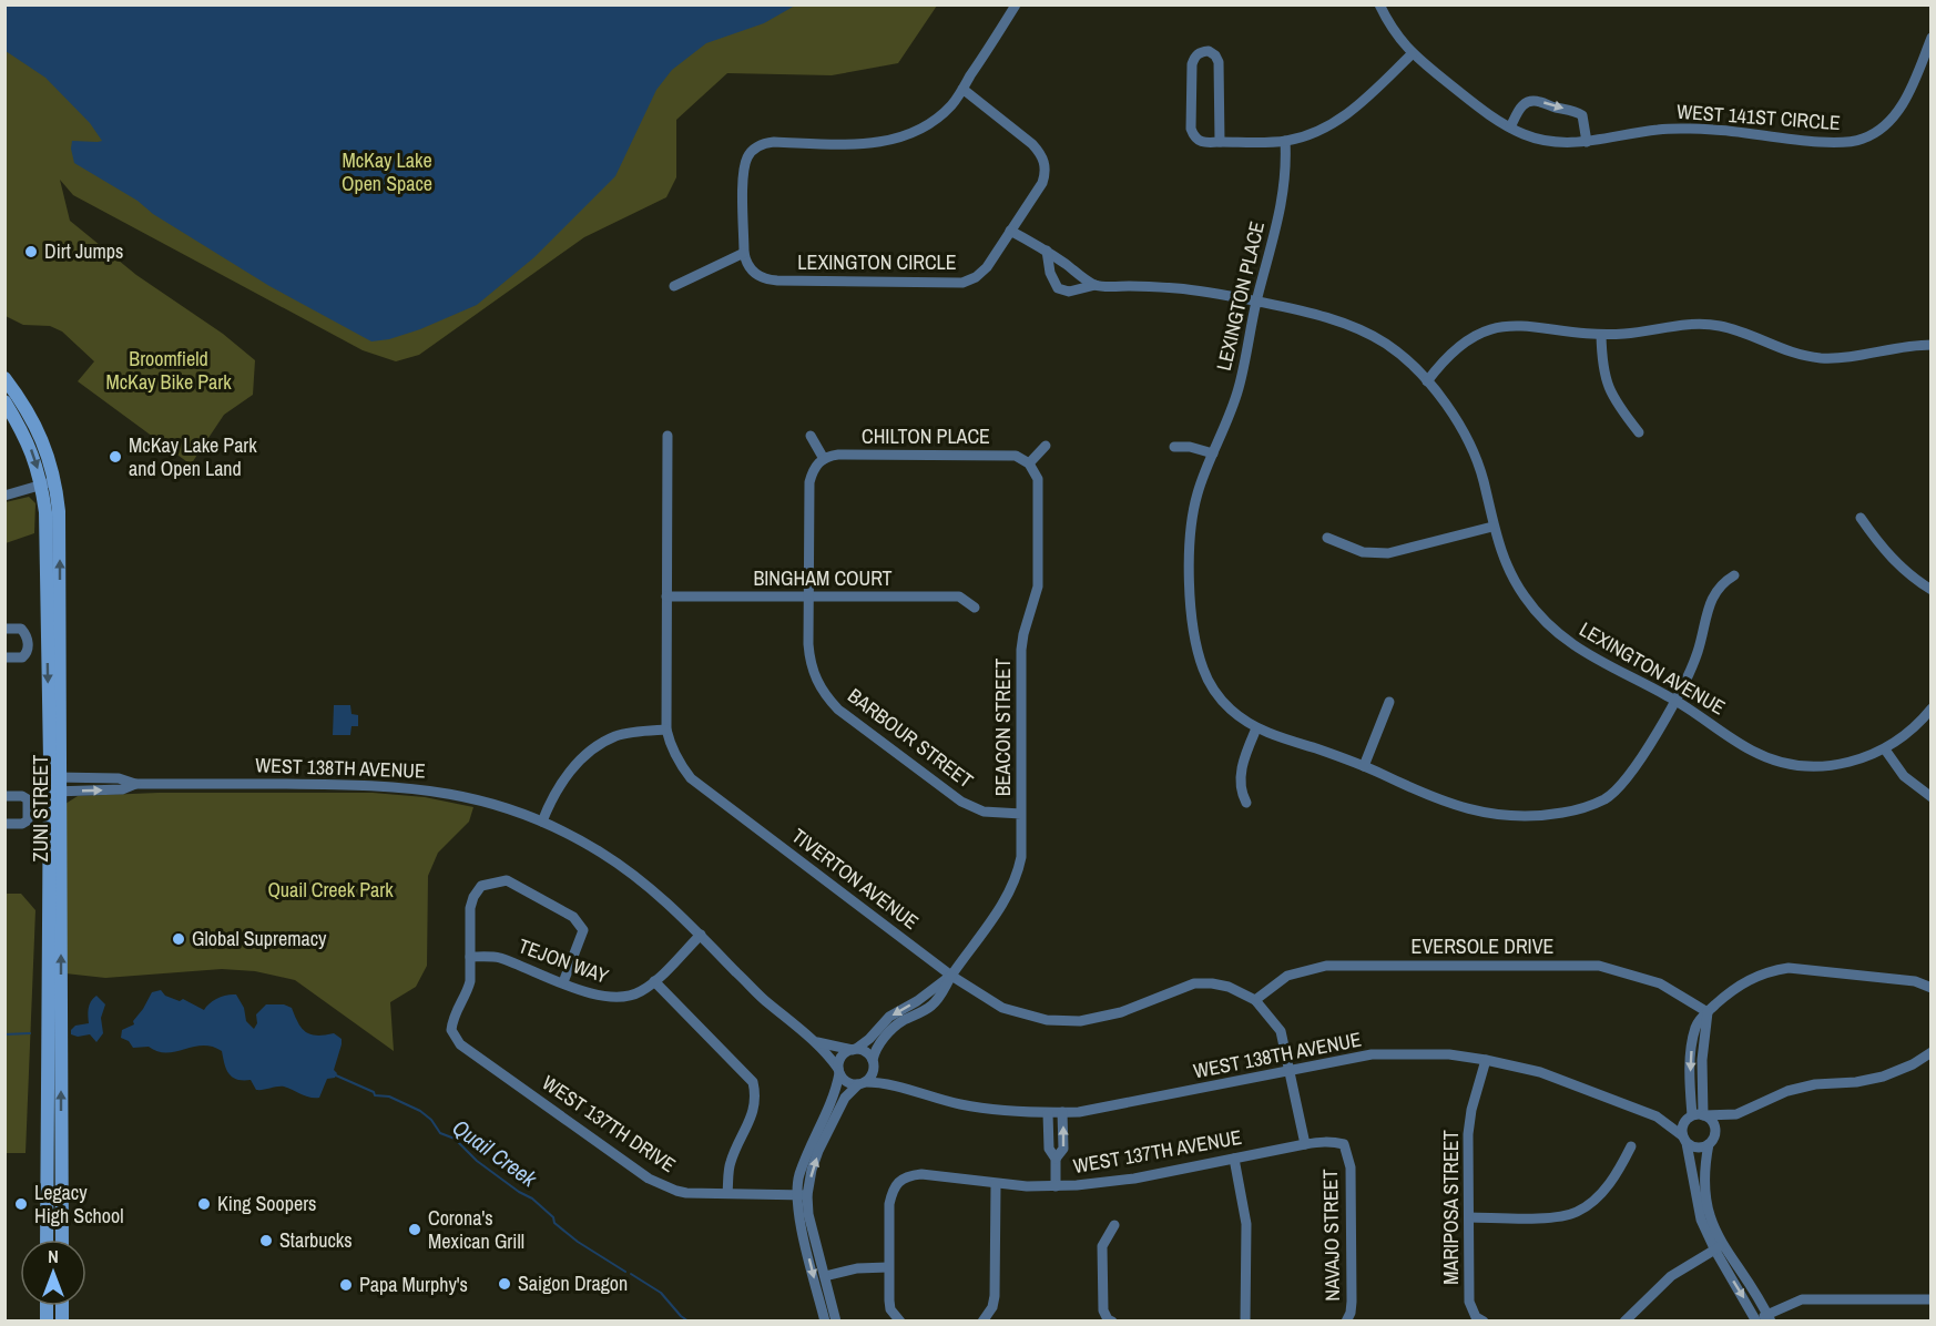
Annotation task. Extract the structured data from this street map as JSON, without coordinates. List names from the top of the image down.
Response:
{
  "streets": {
    "main road": ["ZUNI STREET"],
    "street": [
      "WEST 141ST CIRCLE",
      "LEXINGTON CIRCLE",
      "LEXINGTON PLACE",
      "CHILTON PLACE",
      "BINGHAM COURT",
      "LEXINGTON AVENUE",
      "BEACON STREET",
      "BARBOUR STREET",
      "WEST 138TH AVENUE",
      "TIVERTON AVENUE",
      "EVERSOLE DRIVE",
      "TEJON WAY",
      "WEST 137TH DRIVE",
      "WEST 137TH AVENUE",
      "MARIPOSA STREET",
      "NAVAJO STREET"
    ]
  },
  "crossings": [
    ["LEXINGTON PLACE", "LEXINGTON AVENUE"],
    ["CHILTON PLACE", "BEACON STREET"],
    ["CHILTON PLACE", "BARBOUR STREET"],
    ["BINGHAM COURT", "BARBOUR STREET"],
    ["BINGHAM COURT", "TIVERTON AVENUE"],
    ["BEACON STREET", "BARBOUR STREET"],
    ["BEACON STREET", "WEST 138TH AVENUE"],
    ["BEACON STREET", "TIVERTON AVENUE"],
    ["WEST 138TH AVENUE", "ZUNI STREET"],
    ["WEST 138TH AVENUE", "TIVERTON AVENUE"],
    ["WEST 138TH AVENUE", "TEJON WAY"],
    ["WEST 138TH AVENUE", "MARIPOSA STREET"],
    ["WEST 138TH AVENUE", "NAVAJO STREET"],
    ["TIVERTON AVENUE", "EVERSOLE DRIVE"],
    ["TIVERTON AVENUE", "NAVAJO STREET"],
    ["TEJON WAY", "WEST 137TH DRIVE"],
    ["WEST 137TH AVENUE", "NAVAJO STREET"]
  ],
  "water": ["Quail Creek"],
  "parks": ["McKay Lake Open Space", "Broomfield McKay Bike Park", "Quail Creek Park"],
  "places": [
    "Dirt Jumps",
    "McKay Lake Park and Open Land",
    "Global Supremacy",
    "Legacy High School",
    "King Soopers",
    "Corona's Mexican Grill",
    "Starbucks",
    "Saigon Dragon",
    "Papa Murphy's"
  ],
  "north": "top"
}
